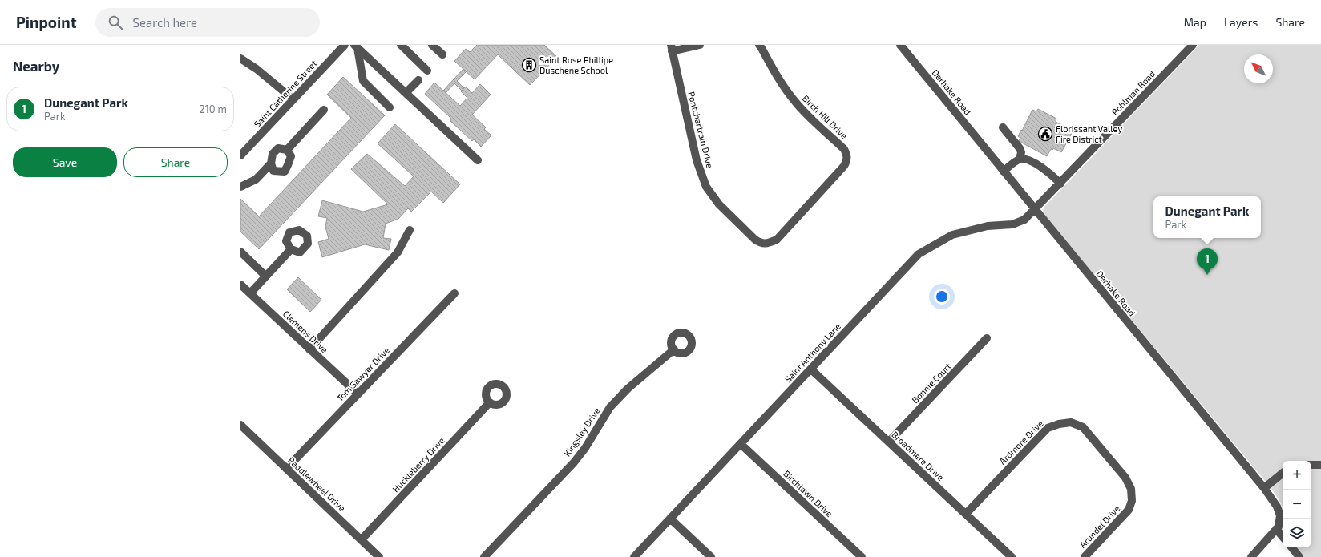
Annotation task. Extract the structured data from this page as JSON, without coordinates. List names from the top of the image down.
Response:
{
  "streets": {
    "street": [
      "Derhake Road",
      "Pohlman Road",
      "Saint Catherine Street",
      "Birch Hill Drive",
      "Pontchartrain Drive",
      "Clemens Drive",
      "Saint Anthony Lane",
      "Tom Sawyer Drive",
      "Bonnie Court",
      "Kingsley Drive",
      "Ardmore Drive",
      "Broadmere Drive",
      "Huckleberry Drive",
      "Paddlewheel Drive",
      "Birchlawn Drive",
      "Arundel Drive"
    ]
  },
  "crossings": [
    ["Derhake Road", "Pohlman Road"],
    ["Derhake Road", "Saint Anthony Lane"],
    ["Pohlman Road", "Saint Anthony Lane"],
    ["Birch Hill Drive", "Pontchartrain Drive"],
    ["Clemens Drive", "Tom Sawyer Drive"],
    ["Saint Anthony Lane", "Broadmere Drive"],
    ["Saint Anthony Lane", "Birchlawn Drive"],
    ["Tom Sawyer Drive", "Paddlewheel Drive"],
    ["Bonnie Court", "Broadmere Drive"],
    ["Ardmore Drive", "Broadmere Drive"],
    ["Ardmore Drive", "Arundel Drive"],
    ["Huckleberry Drive", "Paddlewheel Drive"]
  ],
  "places": {
    "building": ["Saint Rose Phillipe Duschene School"],
    "public building": ["Florissant Valley Fire District"]
  },
  "north": "top left",
  "page": {
    "header": "Pinpoint",
    "search": "Search here",
    "nav": ["Map", "Layers", "Share"],
    "heading": "Nearby",
    "list": [
      {
        "mark": "1",
        "name": "Dunegant Park",
        "note": "Park",
        "value": "210 m"
      }
    ],
    "buttons": ["Save", "Share"],
    "popup": ["Dunegant Park", "Park"],
    "pins": "1",
    "map_buttons": ["+", "−"]
  }
}
